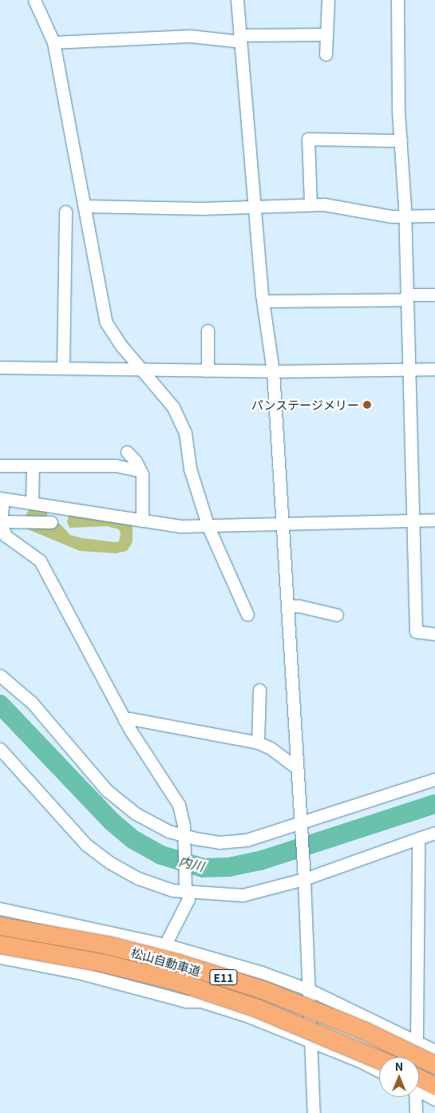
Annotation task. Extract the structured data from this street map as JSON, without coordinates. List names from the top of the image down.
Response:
{
  "streets": {
    "highway": ["松山自動車道", "E11"]
  },
  "water": ["内川"],
  "places": ["パンステージメリー"],
  "north": "top"
}
